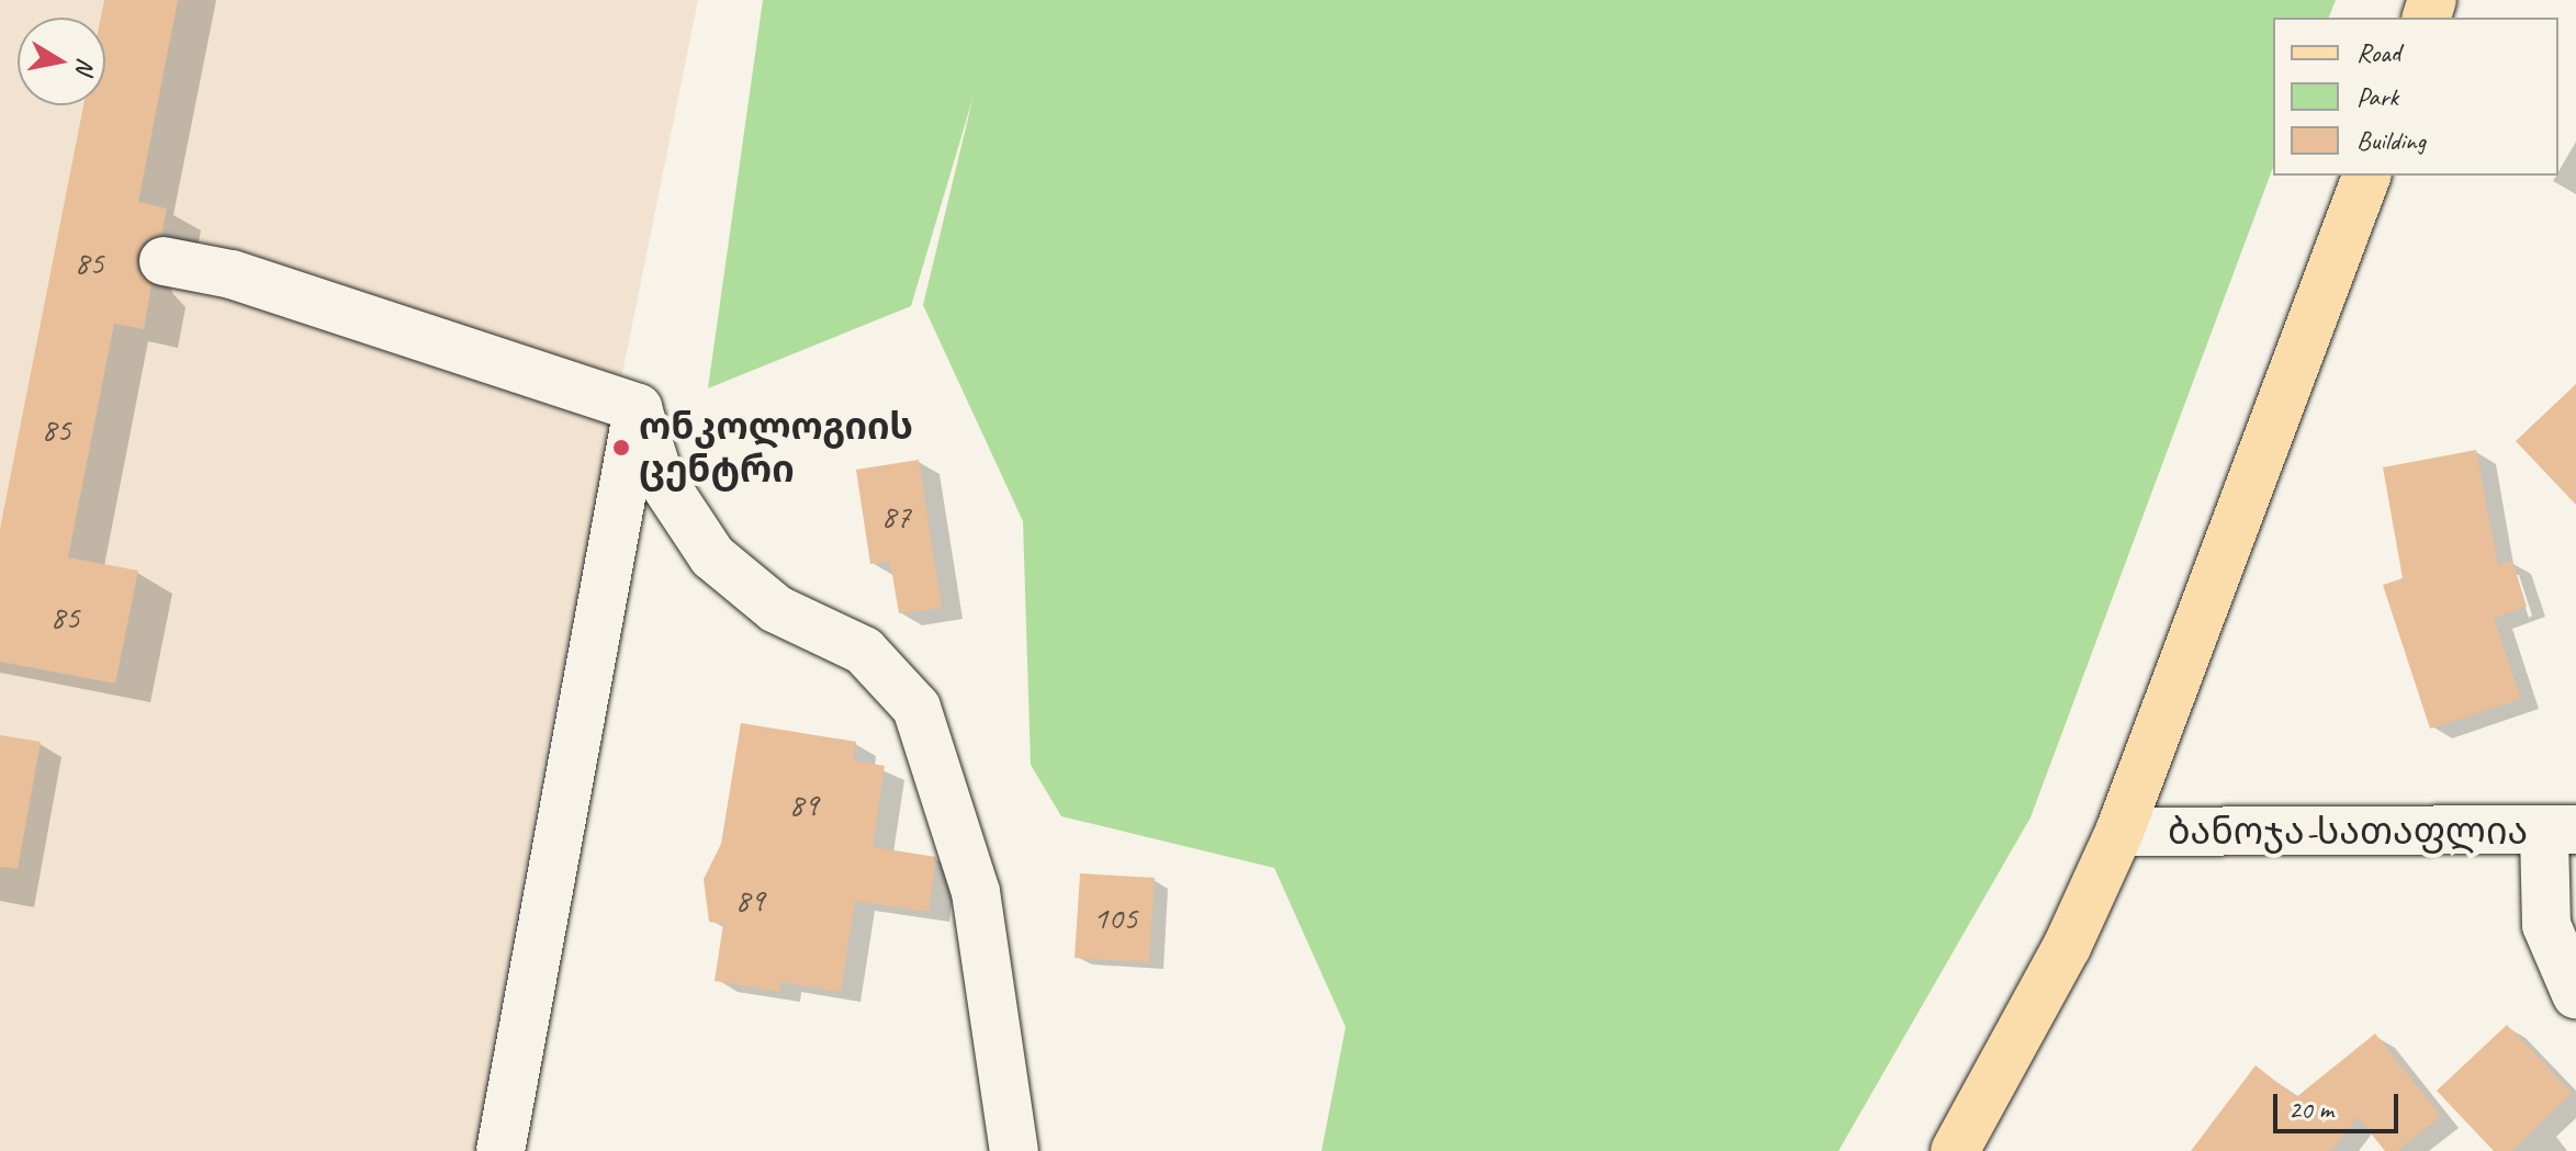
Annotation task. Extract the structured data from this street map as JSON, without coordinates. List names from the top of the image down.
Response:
{
  "streets": {
    "street": ["ბანოჯა-სათაფლია"]
  },
  "places": ["ონკოლოგიის ცენტრი"],
  "house_numbers": [
    "85",
    "85",
    "87",
    "85",
    "89",
    "89",
    "105"
  ],
  "legend": ["Road", "Park", "Building"],
  "scale_bar": "20 m",
  "north": "right"
}
